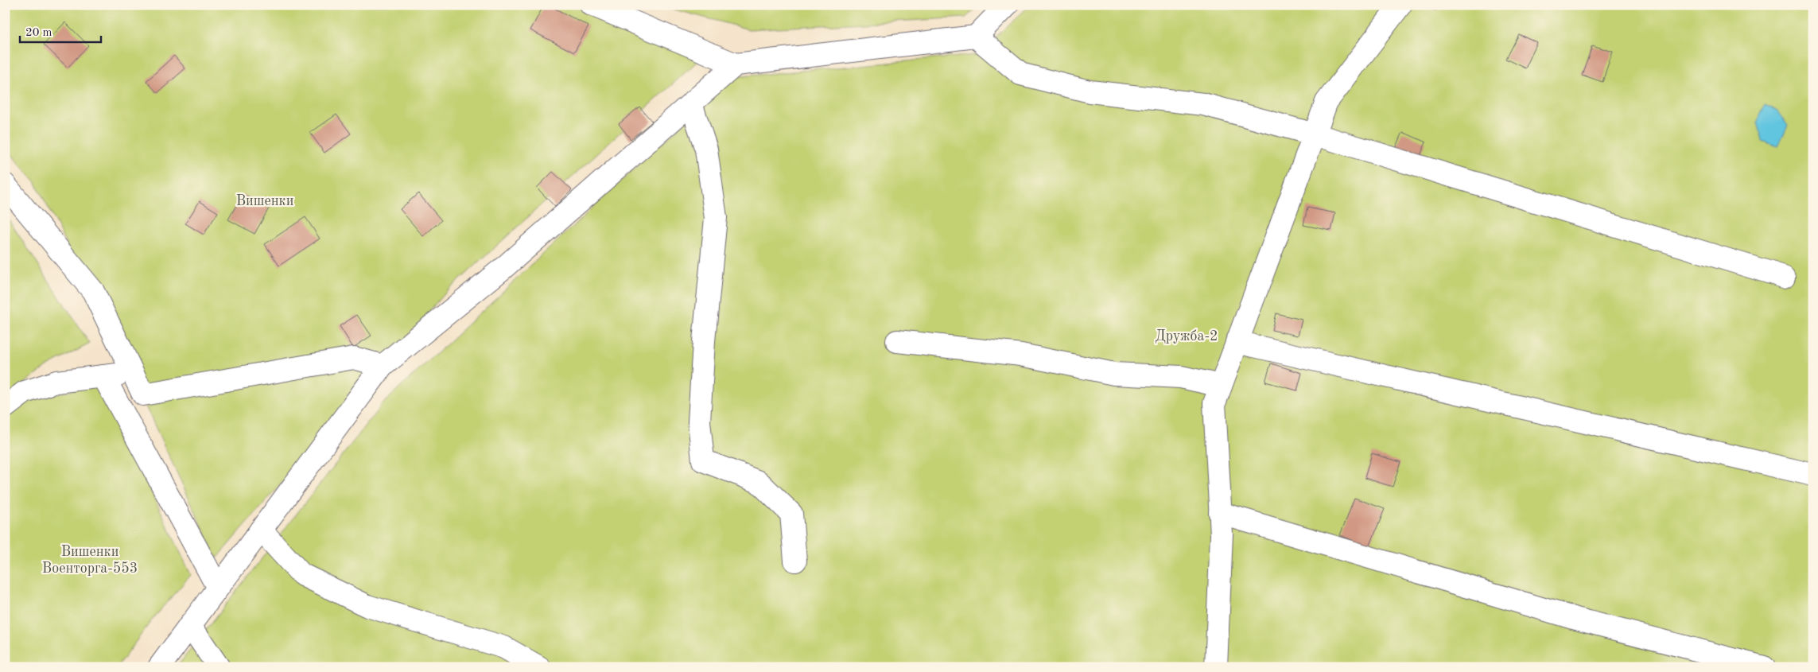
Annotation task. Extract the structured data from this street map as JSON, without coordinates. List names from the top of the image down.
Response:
{
  "parks": ["Вишенки", "Дружба-2", "Вишенки Военторга-553"],
  "scale_bar": "20 m"
}
